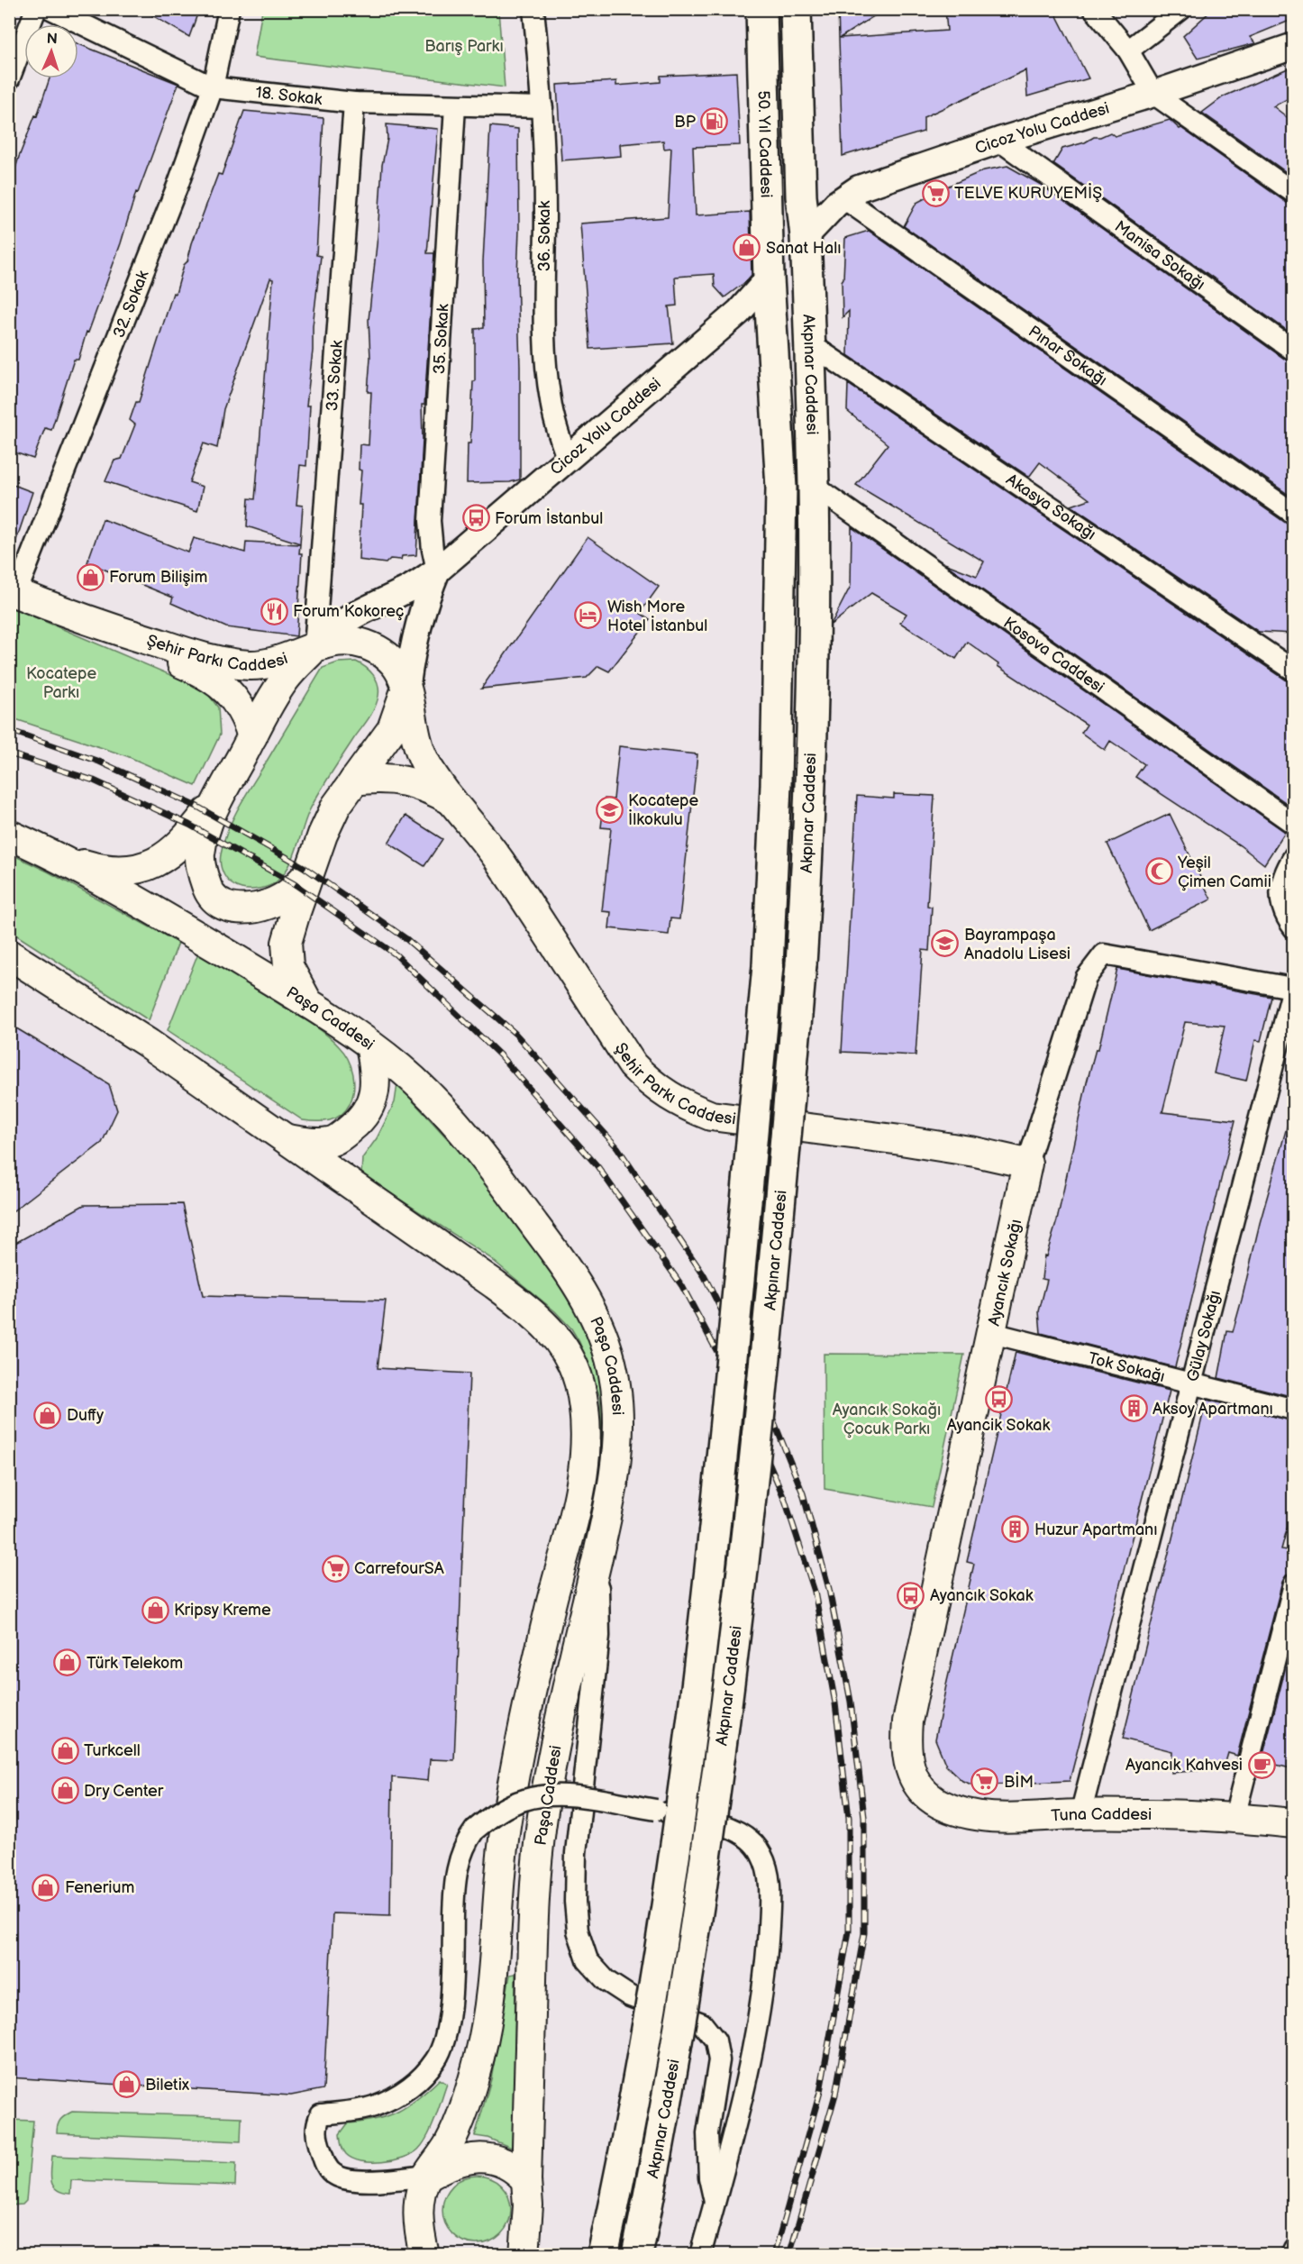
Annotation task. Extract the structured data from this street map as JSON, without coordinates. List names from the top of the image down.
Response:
{
  "streets": {
    "main road": [
      "50. Yıl Caddesi",
      "Akpınar Caddesi",
      "Şehir Parkı Caddesi",
      "Paşa Caddesi",
      "Ayancık Sokağı",
      "Tuna Caddesi"
    ],
    "street": [
      "18. Sokak",
      "Cicoz Yolu Caddesi",
      "36. Sokak",
      "Manisa Sokağı",
      "32. Sokak",
      "35. Sokak",
      "Pınar Sokağı",
      "33. Sokak",
      "Akasya Sokağı",
      "Kosova Caddesi",
      "Gülay Sokağı",
      "Tok Sokağı"
    ]
  },
  "crossings": [
    ["18. Sokak", "36. Sokak"],
    ["18. Sokak", "32. Sokak"],
    ["18. Sokak", "35. Sokak"],
    ["18. Sokak", "33. Sokak"],
    ["Cicoz Yolu Caddesi", "50. Yıl Caddesi"],
    ["Cicoz Yolu Caddesi", "36. Sokak"],
    ["Cicoz Yolu Caddesi", "Manisa Sokağı"],
    ["Cicoz Yolu Caddesi", "35. Sokak"],
    ["Cicoz Yolu Caddesi", "Pınar Sokağı"],
    ["Cicoz Yolu Caddesi", "33. Sokak"],
    ["Cicoz Yolu Caddesi", "Akpınar Caddesi"],
    ["Cicoz Yolu Caddesi", "Şehir Parkı Caddesi"],
    ["50. Yıl Caddesi", "Akpınar Caddesi"],
    ["32. Sokak", "Şehir Parkı Caddesi"],
    ["33. Sokak", "Şehir Parkı Caddesi"],
    ["Akpınar Caddesi", "Akasya Sokağı"],
    ["Akpınar Caddesi", "Kosova Caddesi"],
    ["Şehir Parkı Caddesi", "Ayancık Sokağı"],
    ["Ayancık Sokağı", "Gülay Sokağı"],
    ["Ayancık Sokağı", "Tok Sokağı"],
    ["Ayancık Sokağı", "Tuna Caddesi"],
    ["Gülay Sokağı", "Tok Sokağı"],
    ["Gülay Sokağı", "Tuna Caddesi"]
  ],
  "parks": ["Barış Parkı", "Kocatepe Parkı", "Ayancık Sokağı Çocuk Parkı"],
  "places": {
    "fuel station": ["BP"],
    "supermarket": ["TELVE KURUYEMİŞ", "CarrefourSA", "BİM"],
    "shop": [
      "Sanat Halı",
      "Forum Bilişim",
      "Duffy",
      "Kripsy Kreme",
      "Türk Telekom",
      "Turkcell",
      "Dry Center",
      "Fenerium",
      "Biletix"
    ],
    "bus stop": ["Forum İstanbul", "Ayancik Sokak", "Ayancık Sokak"],
    "restaurant": ["Forum Kokoreç"],
    "hotel": ["Wish More Hotel İstanbul"],
    "school or university": ["Kocatepe İlkokulu", "Bayrampaşa Anadolu Lisesi"],
    "mosque": ["Yeşil Çimen Camii"],
    "building": ["Aksoy Apartmanı", "Huzur Apartmanı"],
    "cafe": ["Ayancık Kahvesi"]
  },
  "north": "top"
}
